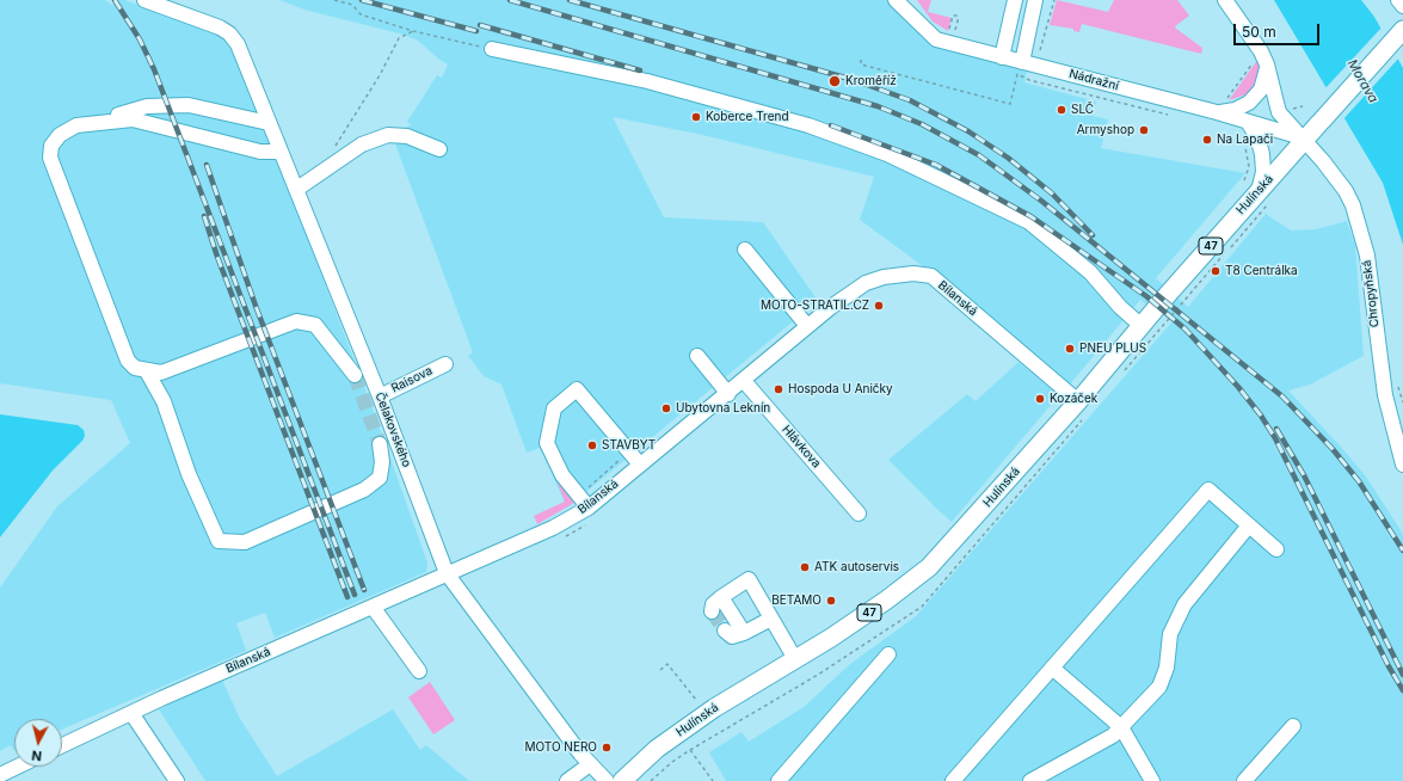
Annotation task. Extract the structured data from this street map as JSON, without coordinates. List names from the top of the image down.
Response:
{
  "streets": {
    "main road": ["Hulínská", "47"],
    "street": [
      "Nádražní",
      "Chropyňská",
      "Bílanská",
      "Raisova",
      "Čelakovského",
      "Hlávkova"
    ]
  },
  "crossings": [
    ["Nádražní", "Hulínská"],
    ["Nádražní", "Chropyňská"],
    ["Hulínská", "Chropyňská"],
    ["Hulínská", "Bílanská"],
    ["Bílanská", "Čelakovského"],
    ["Bílanská", "Hlávkova"],
    ["Raisova", "Čelakovského"]
  ],
  "water": ["Morava"],
  "places": [
    "Kroměříž",
    "SLČ",
    "Koberce Trend",
    "Armyshop",
    "Na Lapači",
    "T8 Centrálka",
    "MOTO-STRATIL.CZ",
    "PNEU PLUS",
    "Hospoda U Aničky",
    "Kozáček",
    "Ubytovna Leknín",
    "STAVBYT",
    "ATK autoservis",
    "BETAMO",
    "MOTO NERO"
  ],
  "scale_bar": "50 m",
  "north": "bottom"
}
